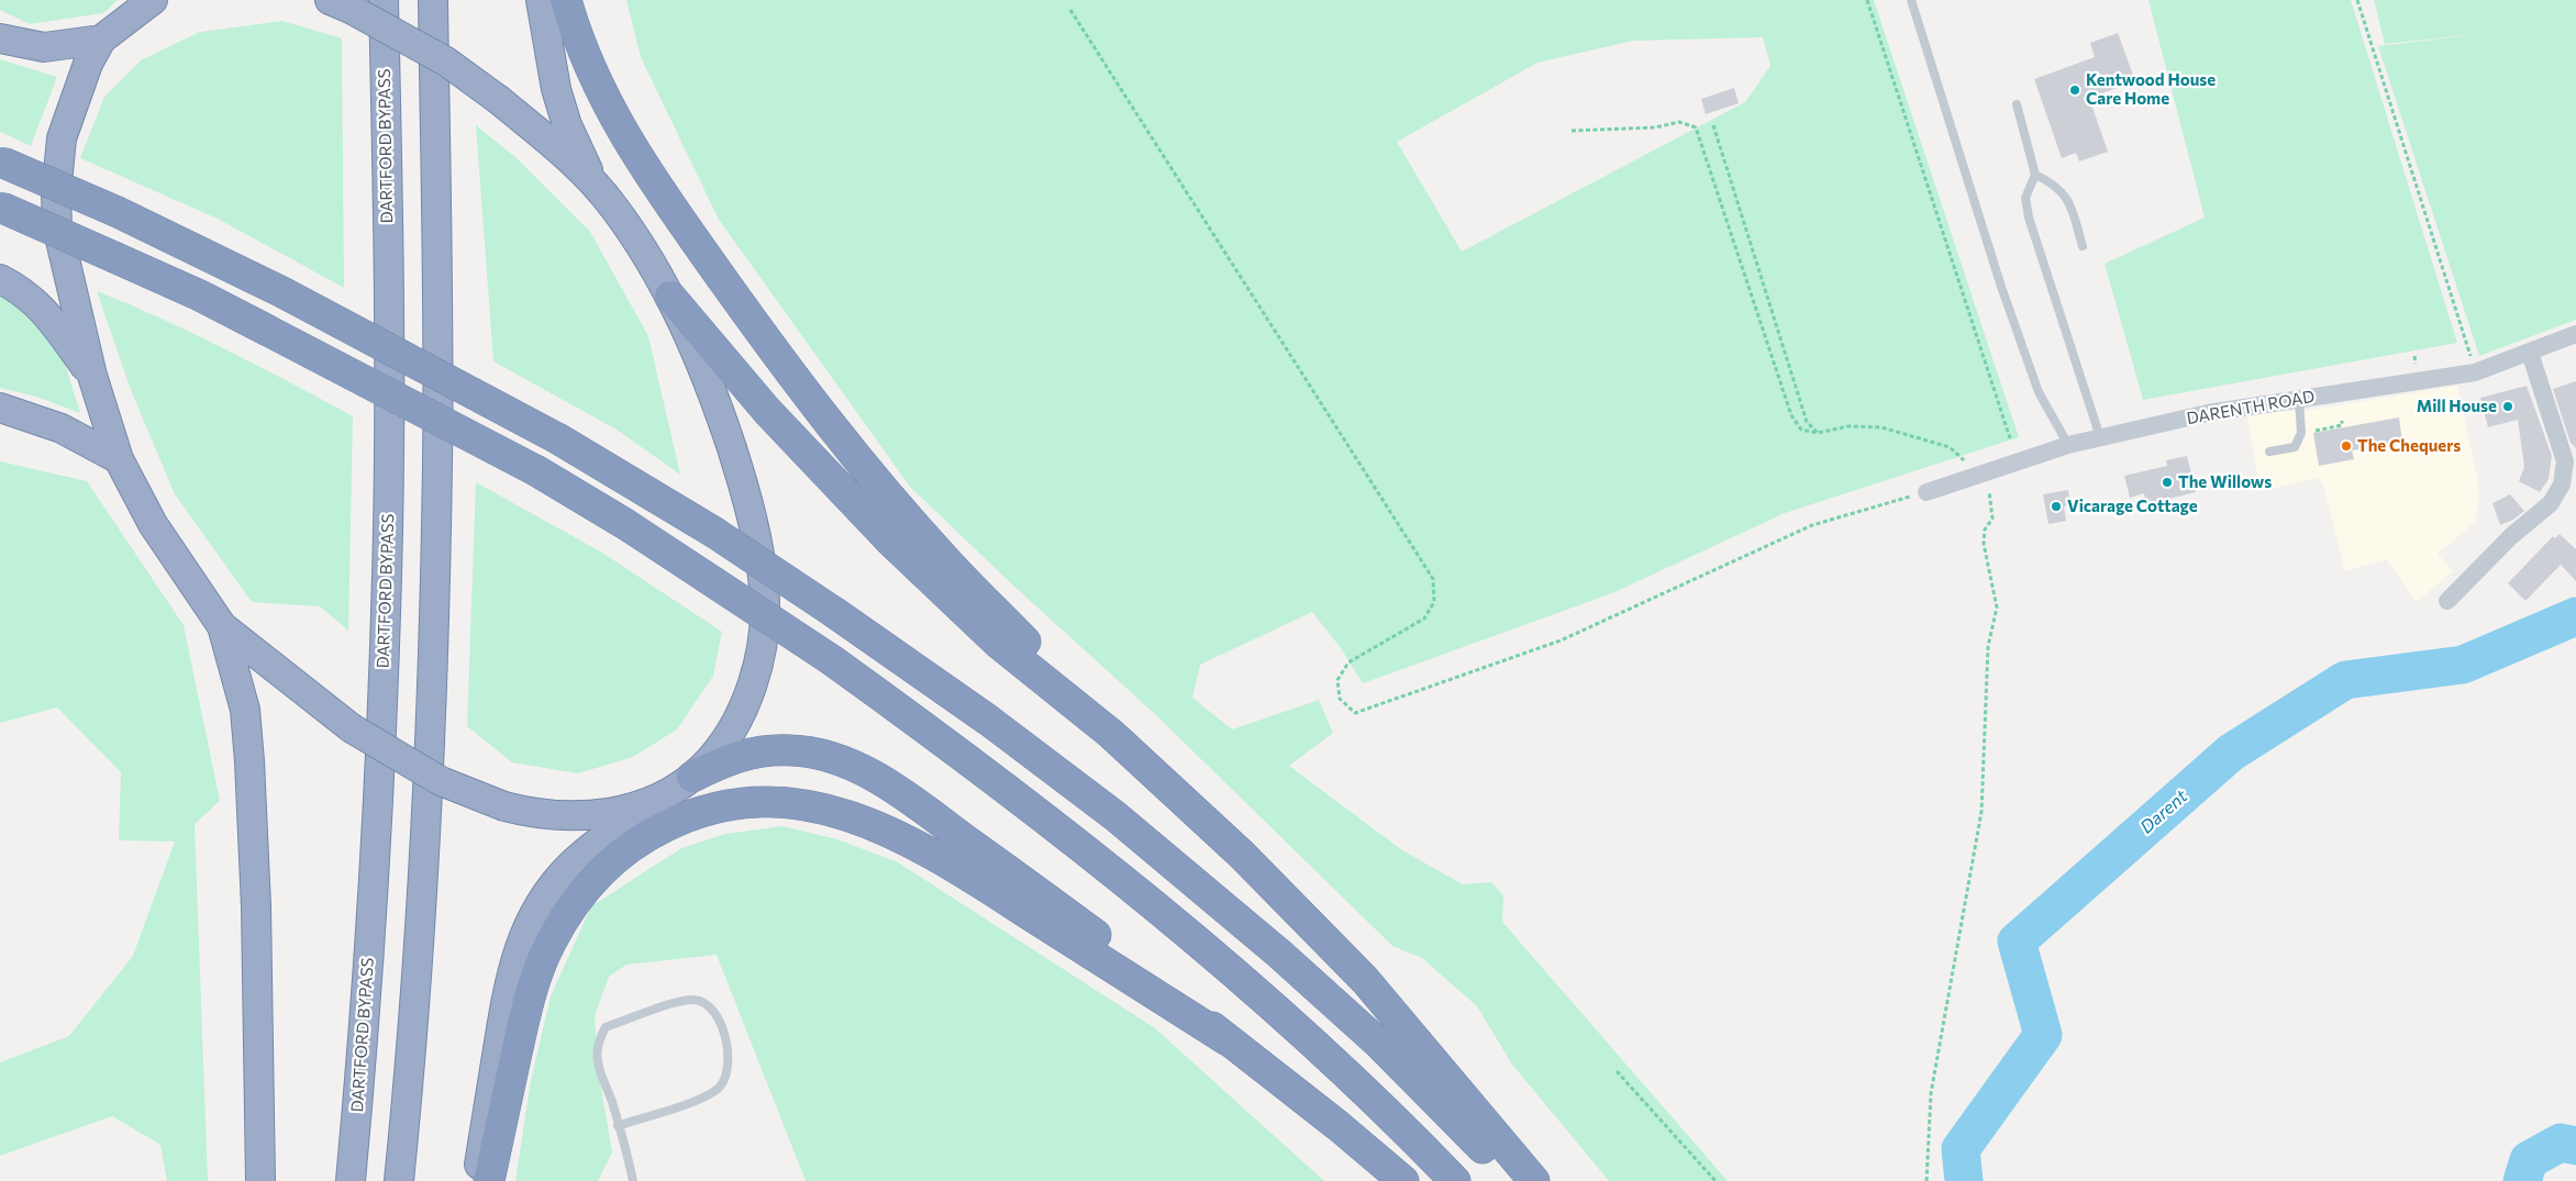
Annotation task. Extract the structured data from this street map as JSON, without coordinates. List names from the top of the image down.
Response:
{
  "streets": {
    "highway": ["DARTFORD BYPASS"],
    "street": ["DARENTH ROAD"]
  },
  "water": ["Darent"],
  "places": [
    "Kentwood House Care Home",
    "Mill House",
    "The Chequers",
    "The Willows",
    "Vicarage Cottage"
  ]
}
